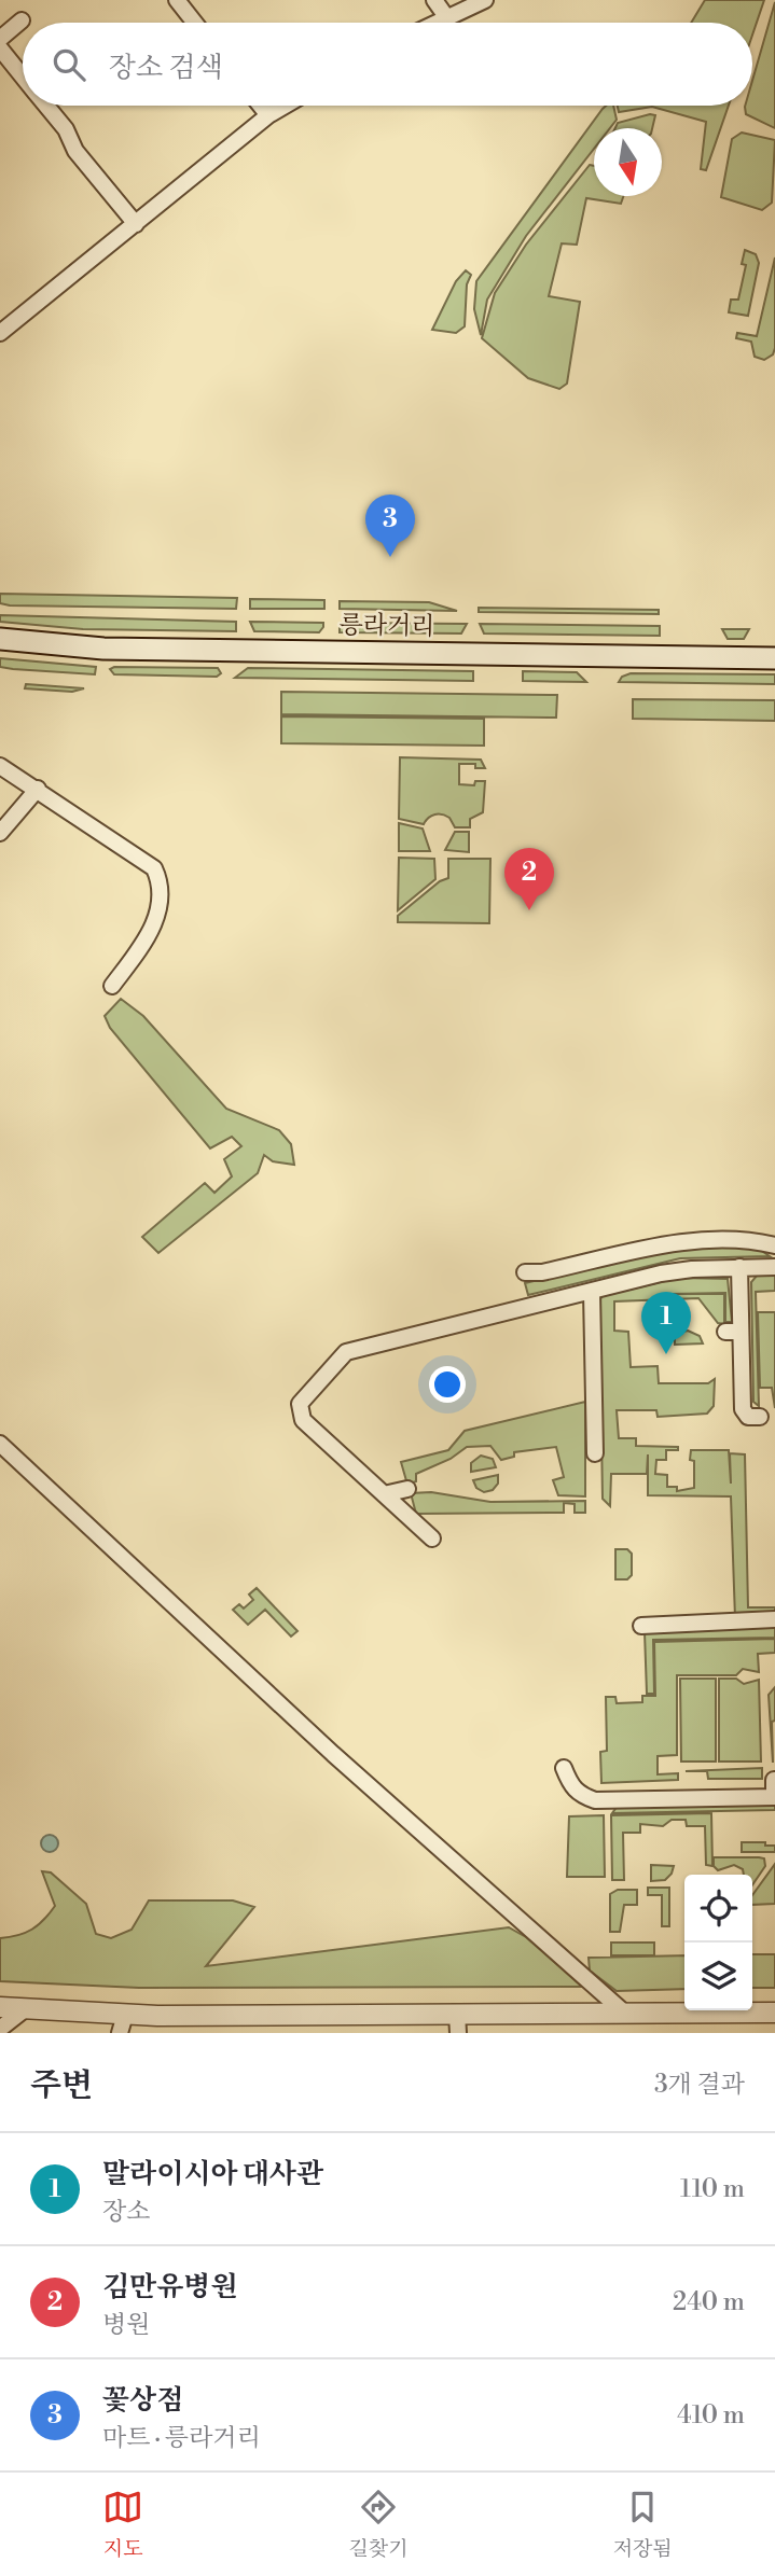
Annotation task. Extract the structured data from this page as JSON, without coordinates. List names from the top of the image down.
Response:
{
  "streets": {
    "main road": ["릉라거리"]
  },
  "north": "bottom",
  "page": {
    "search": "장소 검색",
    "pins": ["3", "2", "1"],
    "heading": ["주변", "3개 결과"],
    "list": [
      {
        "mark": "1",
        "name": "말라이시아 대사관",
        "note": "장소",
        "value": "110 m"
      },
      {
        "mark": "2",
        "name": "김만유병원",
        "note": "병원",
        "value": "240 m"
      },
      {
        "mark": "3",
        "name": "꽃상점",
        "note": "마트 · 릉라거리",
        "value": "410 m"
      }
    ],
    "nav": ["지도", "길찾기", "저장됨"]
  }
}
